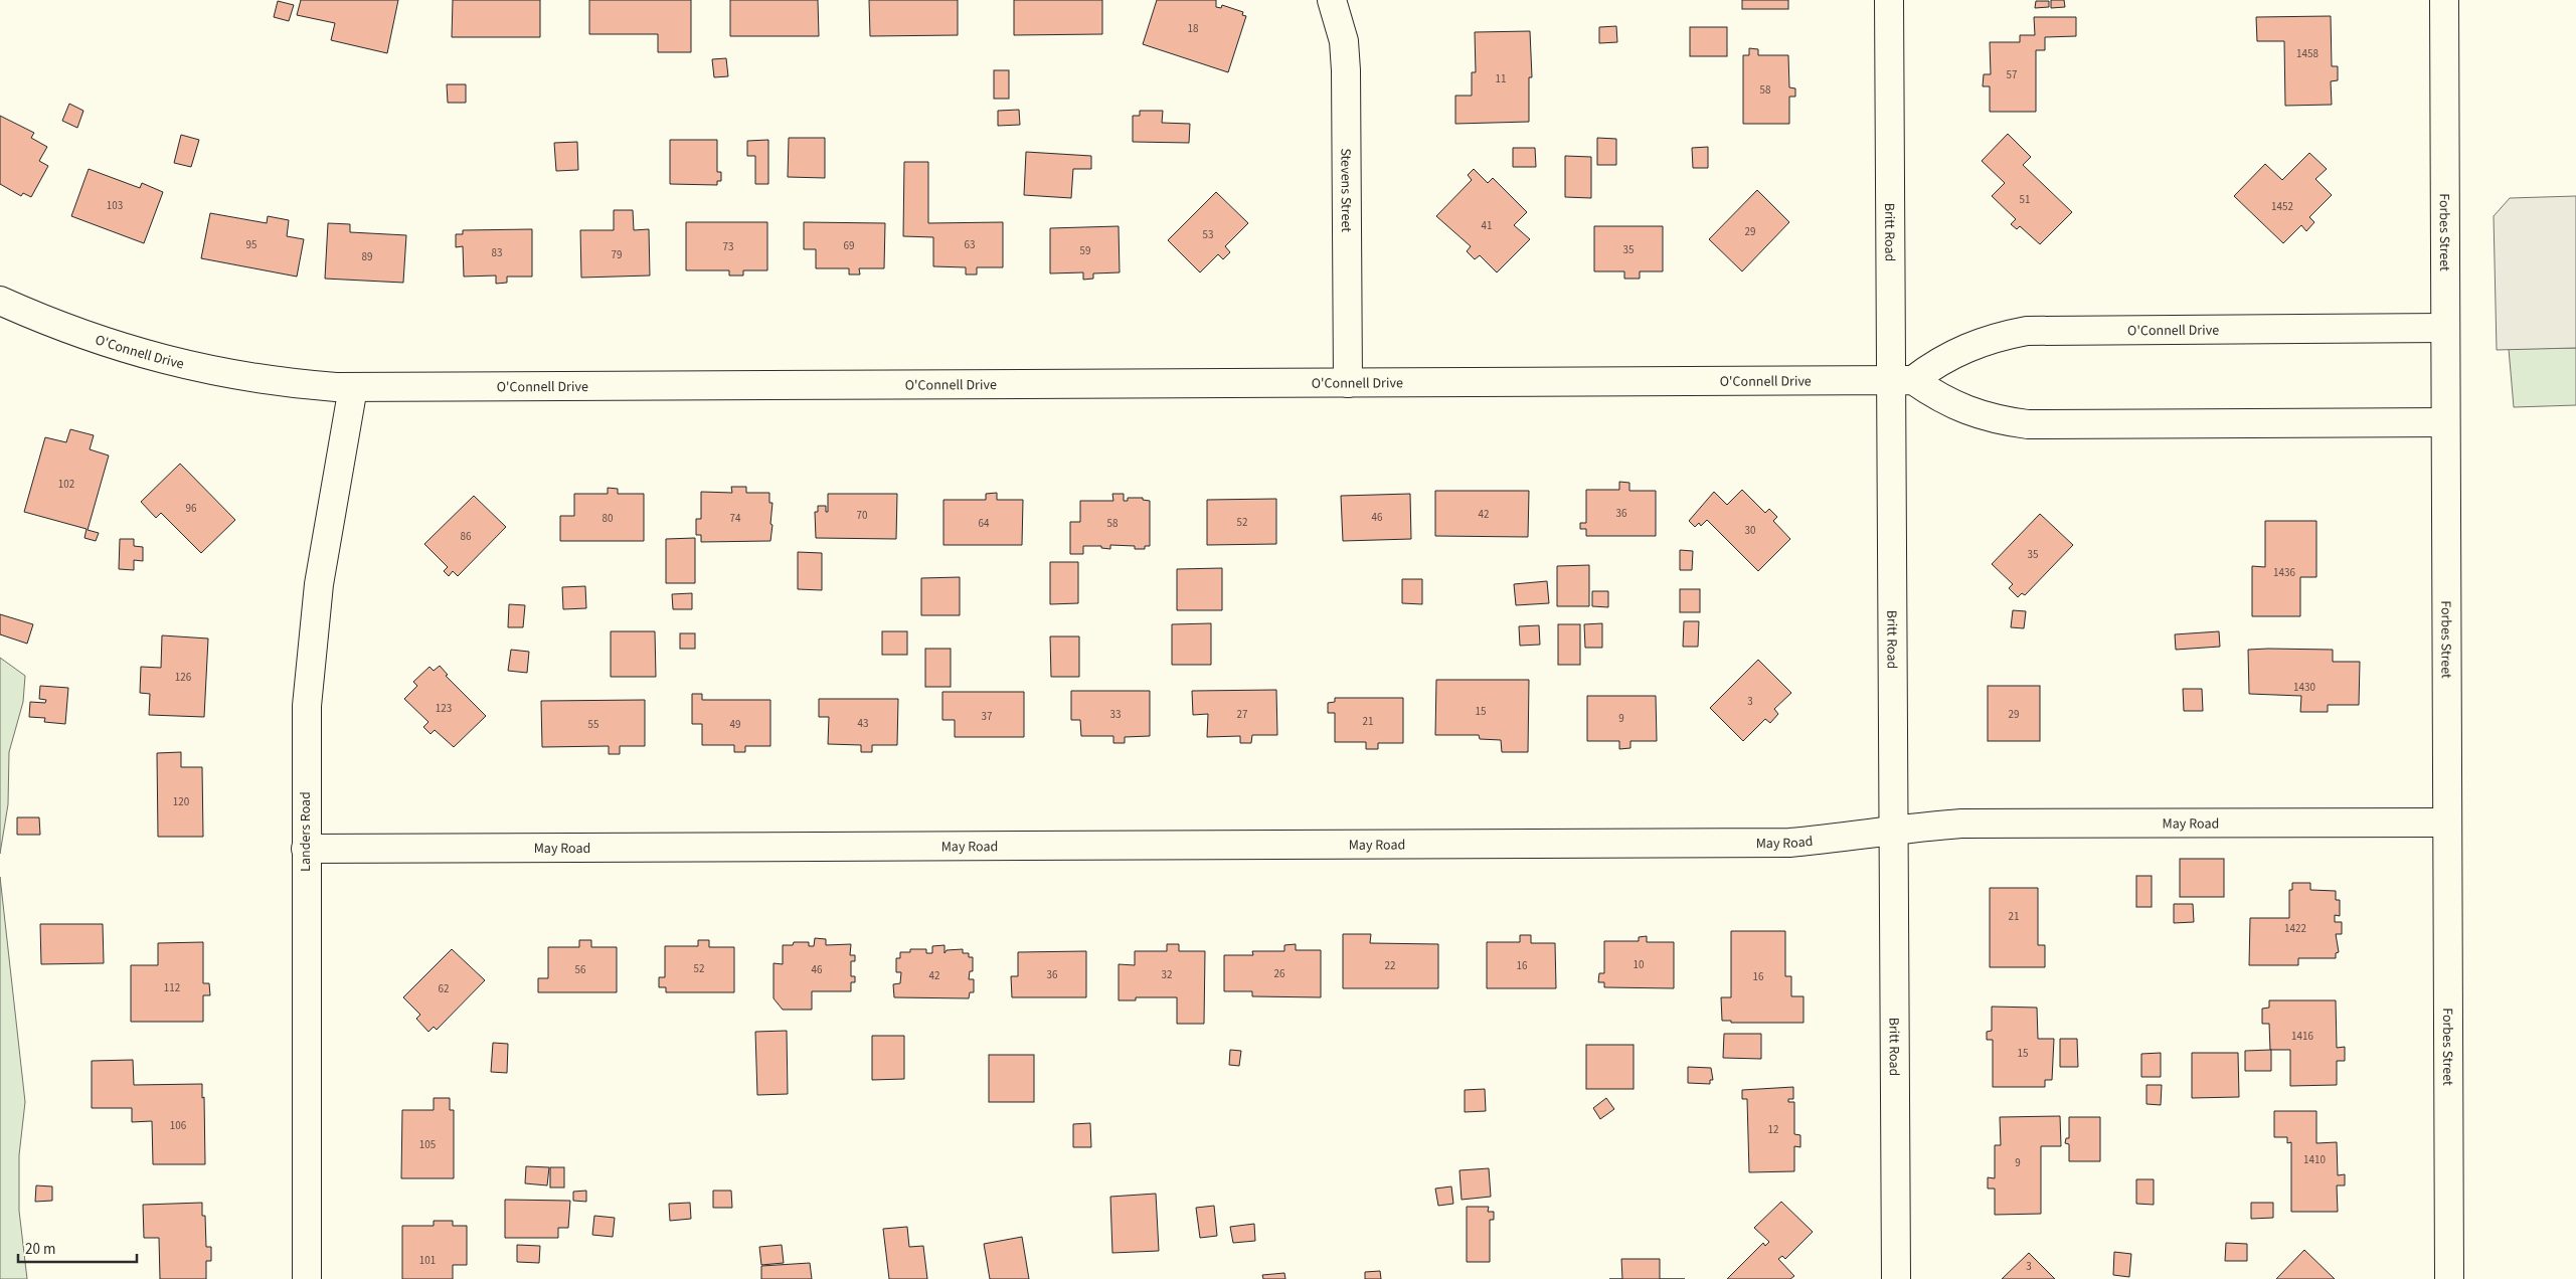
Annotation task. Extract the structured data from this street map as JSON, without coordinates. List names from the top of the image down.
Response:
{
  "streets": {
    "street": [
      "Stevens Street",
      "Britt Road",
      "Forbes Street",
      "O'Connell Drive",
      "May Road",
      "Landers Road"
    ]
  },
  "crossings": [
    ["Stevens Street", "O'Connell Drive"],
    ["Britt Road", "O'Connell Drive"],
    ["Britt Road", "May Road"],
    ["Forbes Street", "O'Connell Drive"],
    ["Forbes Street", "May Road"],
    ["O'Connell Drive", "Landers Road"],
    ["May Road", "Landers Road"]
  ],
  "house_numbers": [
    "18",
    "1458",
    "57",
    "11",
    "58",
    "51",
    "103",
    "1452",
    "41",
    "29",
    "53",
    "95",
    "63",
    "69",
    "73",
    "35",
    "59",
    "83",
    "79",
    "89",
    "102",
    "96",
    "36",
    "42",
    "70",
    "46",
    "80",
    "74",
    "52",
    "64",
    "58",
    "30",
    "86",
    "35",
    "1436",
    "126",
    "1430",
    "3",
    "123",
    "15",
    "33",
    "27",
    "29",
    "37",
    "9",
    "21",
    "43",
    "55",
    "49",
    "120",
    "21",
    "1422",
    "10",
    "22",
    "16",
    "52",
    "56",
    "46",
    "26",
    "36",
    "32",
    "42",
    "16",
    "112",
    "62",
    "1416",
    "15",
    "106",
    "12",
    "105",
    "1410",
    "9",
    "101",
    "3"
  ],
  "scale_bar": "20 m"
}
